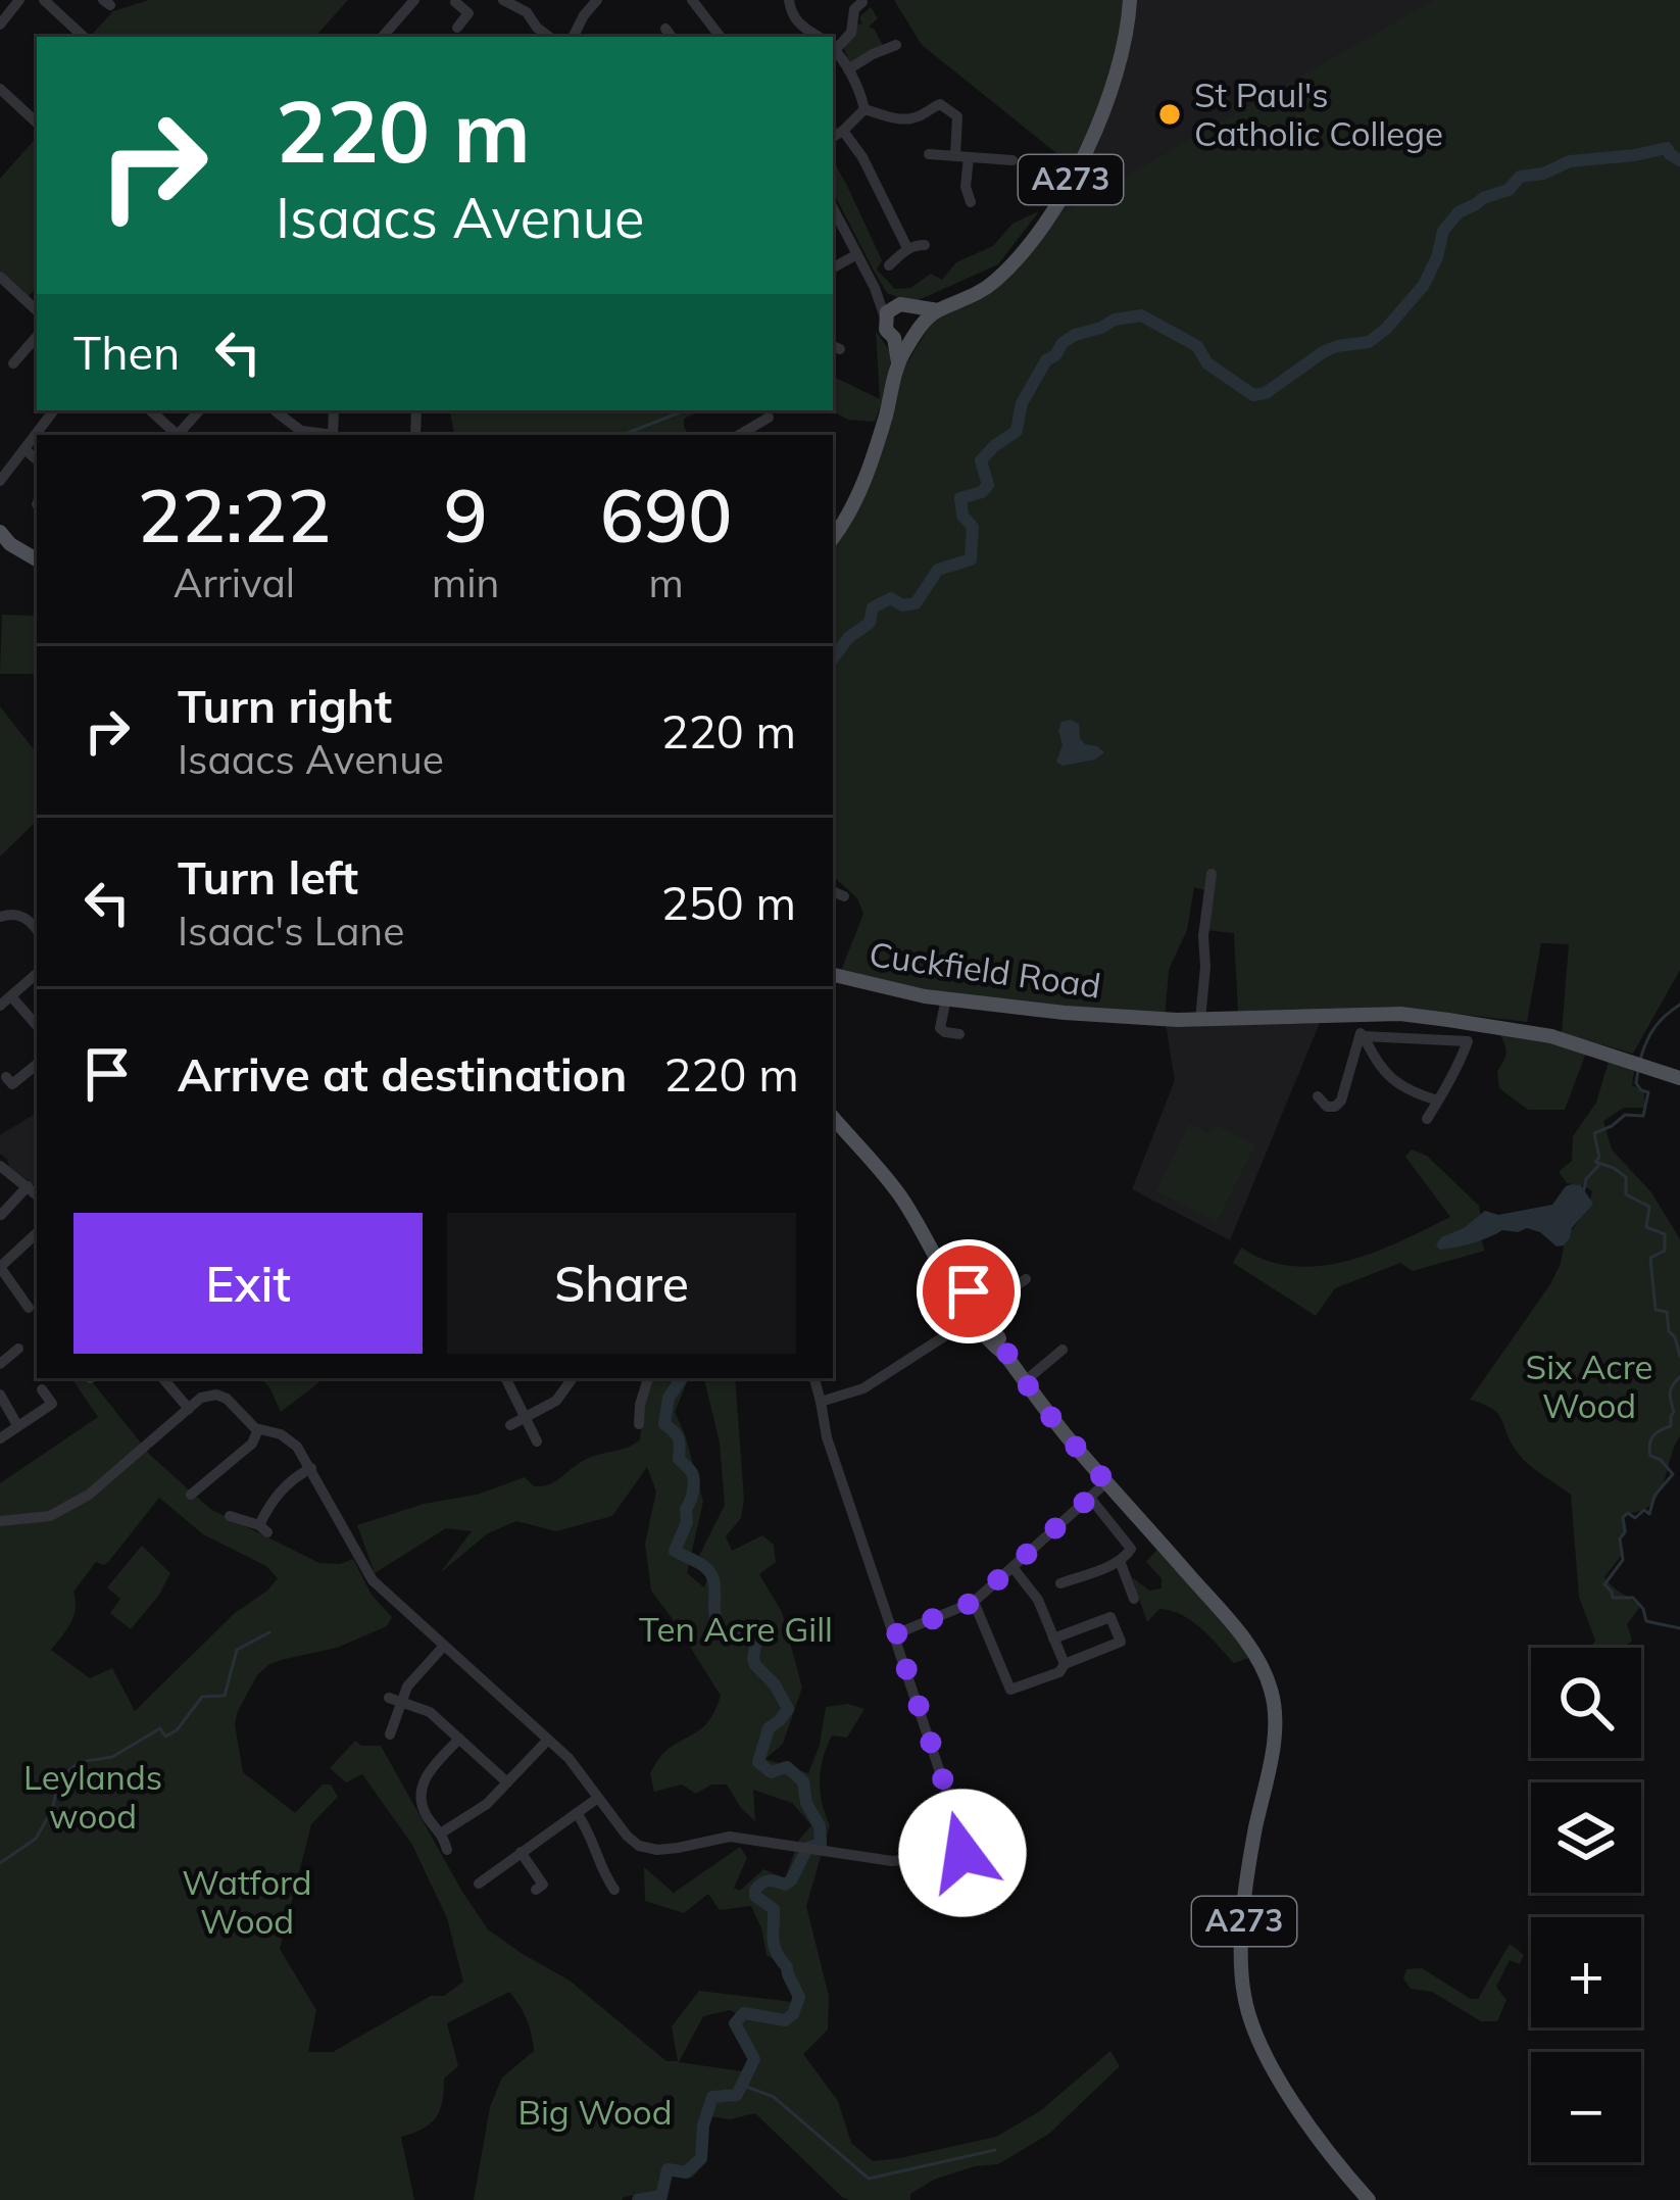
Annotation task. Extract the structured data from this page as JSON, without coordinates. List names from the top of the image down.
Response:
{
  "streets": {
    "main road": ["A273", "Cuckfield Road"]
  },
  "parks": [
    "Six Acre Wood",
    "Ten Acre Gill",
    "Leylands wood",
    "Watford Wood",
    "Big Wood"
  ],
  "places": ["St Paul's Catholic College"],
  "page": {
    "turn": ["220 m", "Isaacs Avenue"],
    "then": "Then",
    "eta": [
      "22:22",
      "Arrival",
      "9",
      "min",
      "690",
      "m"
    ],
    "list": [
      {
        "name": "Turn right",
        "note": "Isaacs Avenue",
        "value": "220 m"
      },
      {
        "name": "Turn left",
        "note": "Isaac's Lane",
        "value": "250 m"
      },
      {
        "name": "Arrive at destination",
        "value": "220 m"
      }
    ],
    "buttons": ["Exit", "Share"],
    "map_buttons": ["+", "−"]
  }
}
